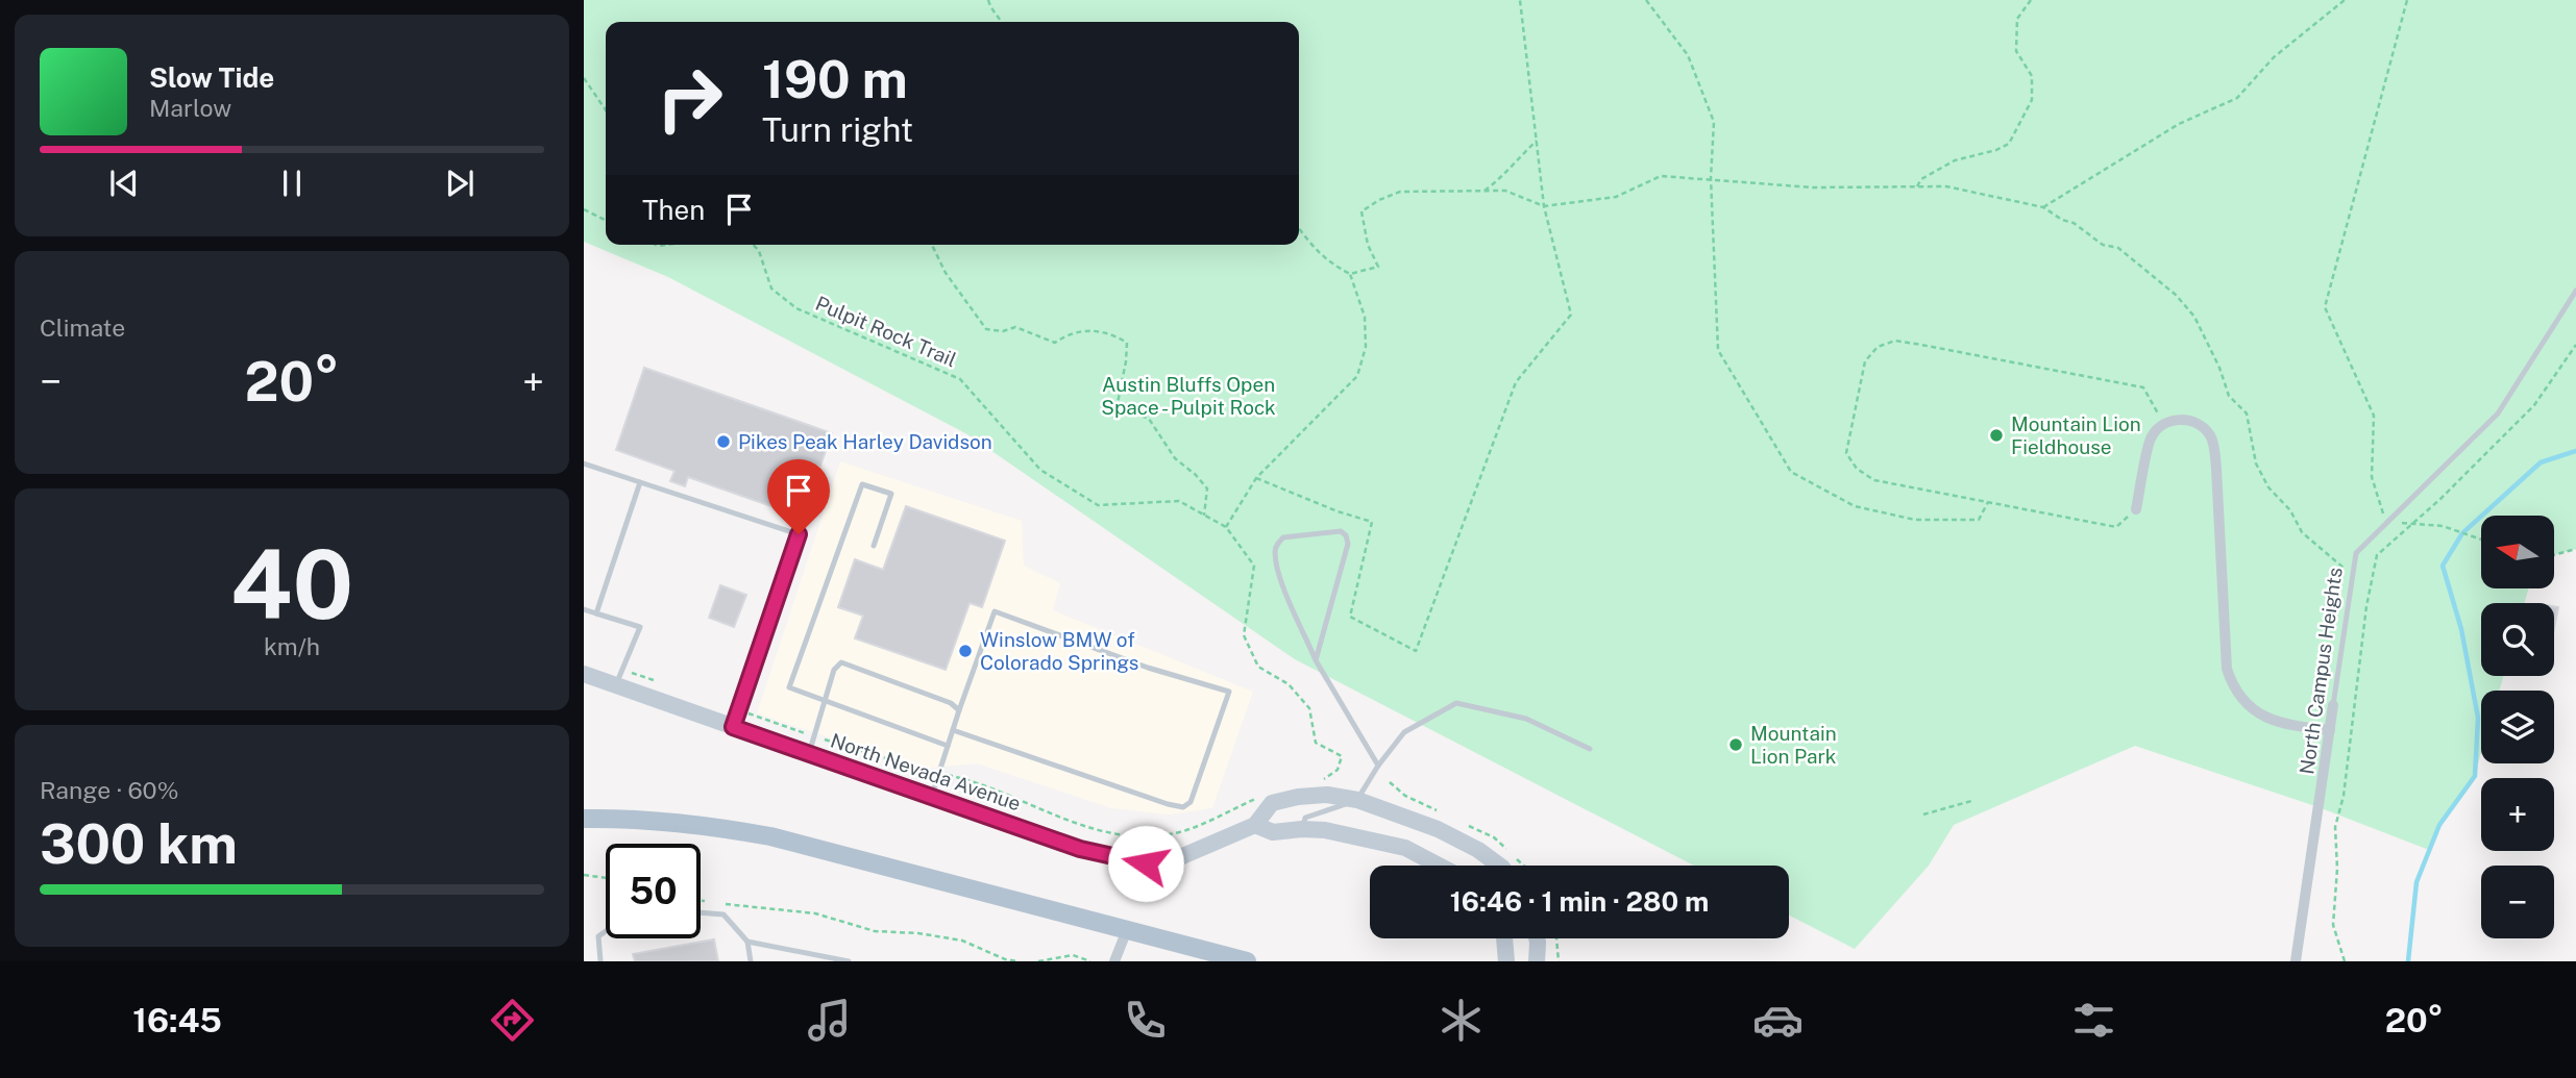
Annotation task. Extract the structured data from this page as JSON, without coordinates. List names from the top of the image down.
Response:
{
  "streets": {
    "main road": ["North Nevada Avenue"],
    "street": ["North Campus Heights"],
    "path": ["Pulpit Rock Trail"]
  },
  "parks": ["Austin Bluffs Open Space - Pulpit Rock"],
  "places": [
    "Mountain Lion Fieldhouse",
    "Pikes Peak Harley Davidson",
    "Winslow BMW of Colorado Springs",
    "Mountain Lion Park"
  ],
  "north": "left",
  "page": {
    "turn": ["190 m", "Turn right"],
    "song": ["Slow Tide", "Marlow"],
    "then": "Then",
    "tile": [
      "Climate",
      ["40", "km/h"],
      ["Range · 60%", "300 km"]
    ],
    "heat": ["−", "20°", "+"],
    "map_buttons": ["+", "−"],
    "limit": "50",
    "trip": "16:46 · 1 min · 280 m",
    "tabs": ["16:45", "20°"]
  }
}
